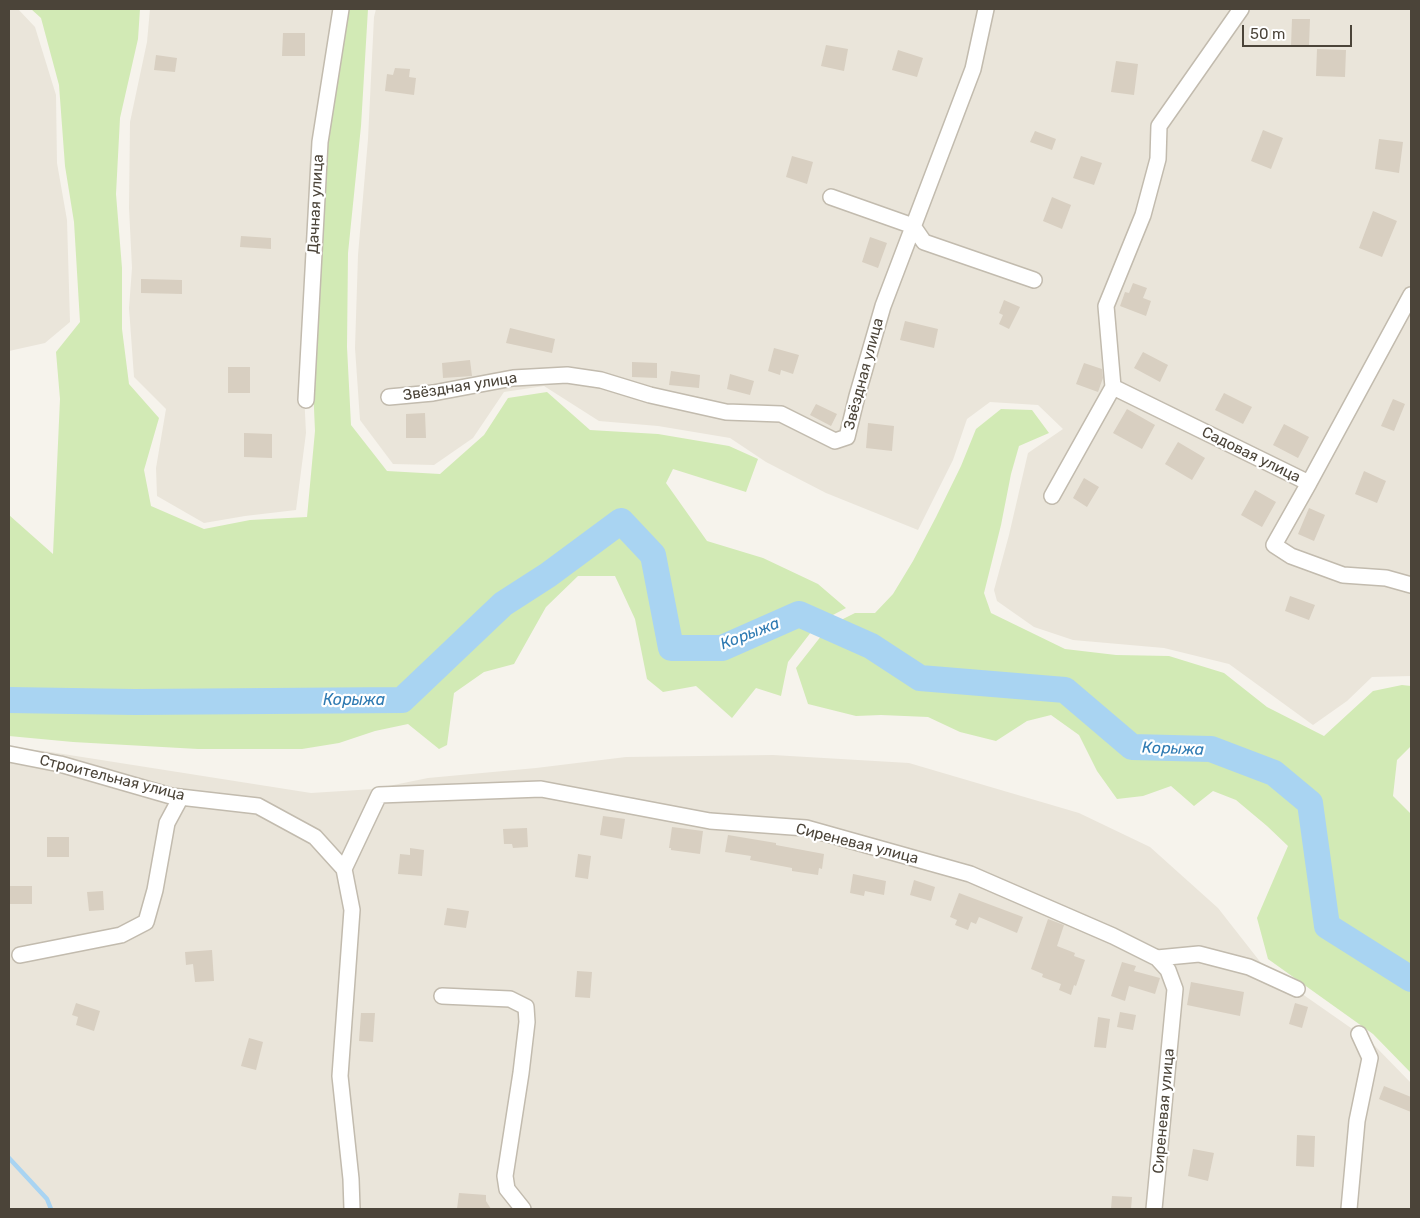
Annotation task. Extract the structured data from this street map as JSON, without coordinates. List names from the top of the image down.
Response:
{
  "streets": {
    "street": [
      "Дачная улица",
      "Звёздная улица",
      "Садовая улица",
      "Строительная улица",
      "Сиреневая улица"
    ]
  },
  "crossings": [
    ["Строительная улица", "Сиреневая улица"]
  ],
  "water": ["Корыжа"],
  "scale_bar": "50 m"
}
